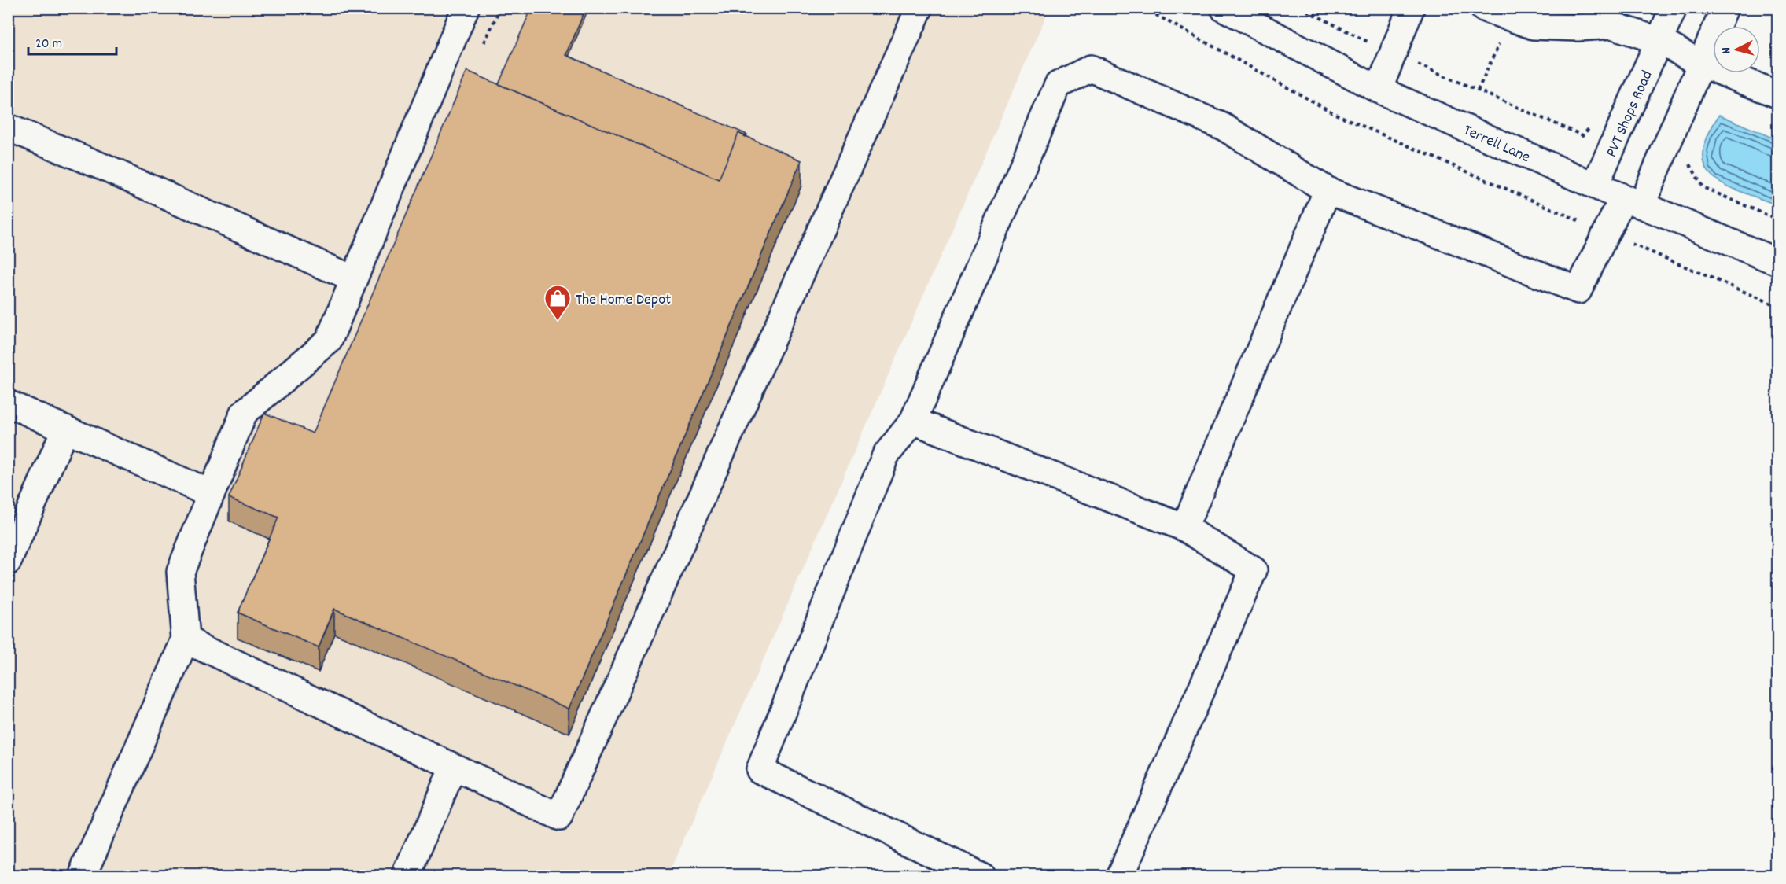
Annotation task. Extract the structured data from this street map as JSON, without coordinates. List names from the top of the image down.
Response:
{
  "streets": {
    "street": ["PVT Shops Road", "Terrell Lane"]
  },
  "crossings": [
    ["PVT Shops Road", "Terrell Lane"]
  ],
  "places": {
    "shop": ["The Home Depot"]
  },
  "scale_bar": "20 m",
  "north": "left"
}
